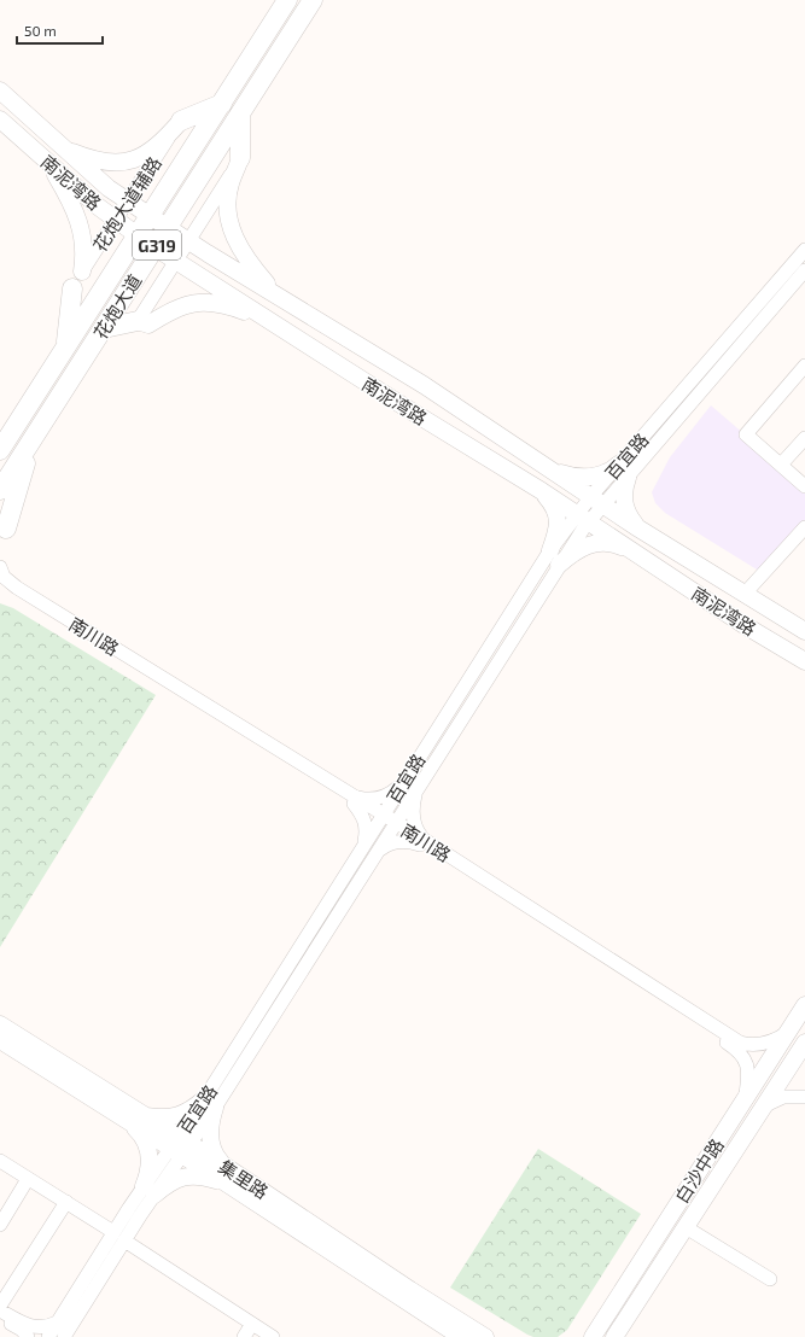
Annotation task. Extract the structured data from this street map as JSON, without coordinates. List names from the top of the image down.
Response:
{
  "streets": {
    "highway": ["G319", "花炮大道"],
    "main road": ["南泥湾路", "白沙中路", "集里路"],
    "street": ["花炮大道辅路", "百宜路", "南川路"]
  },
  "crossings": [
    ["南泥湾路", "花炮大道辅路"],
    ["南泥湾路", "花炮大道"],
    ["南泥湾路", "百宜路"],
    ["百宜路", "南川路"],
    ["百宜路", "集里路"],
    ["南川路", "白沙中路"]
  ],
  "scale_bar": "50 m"
}
